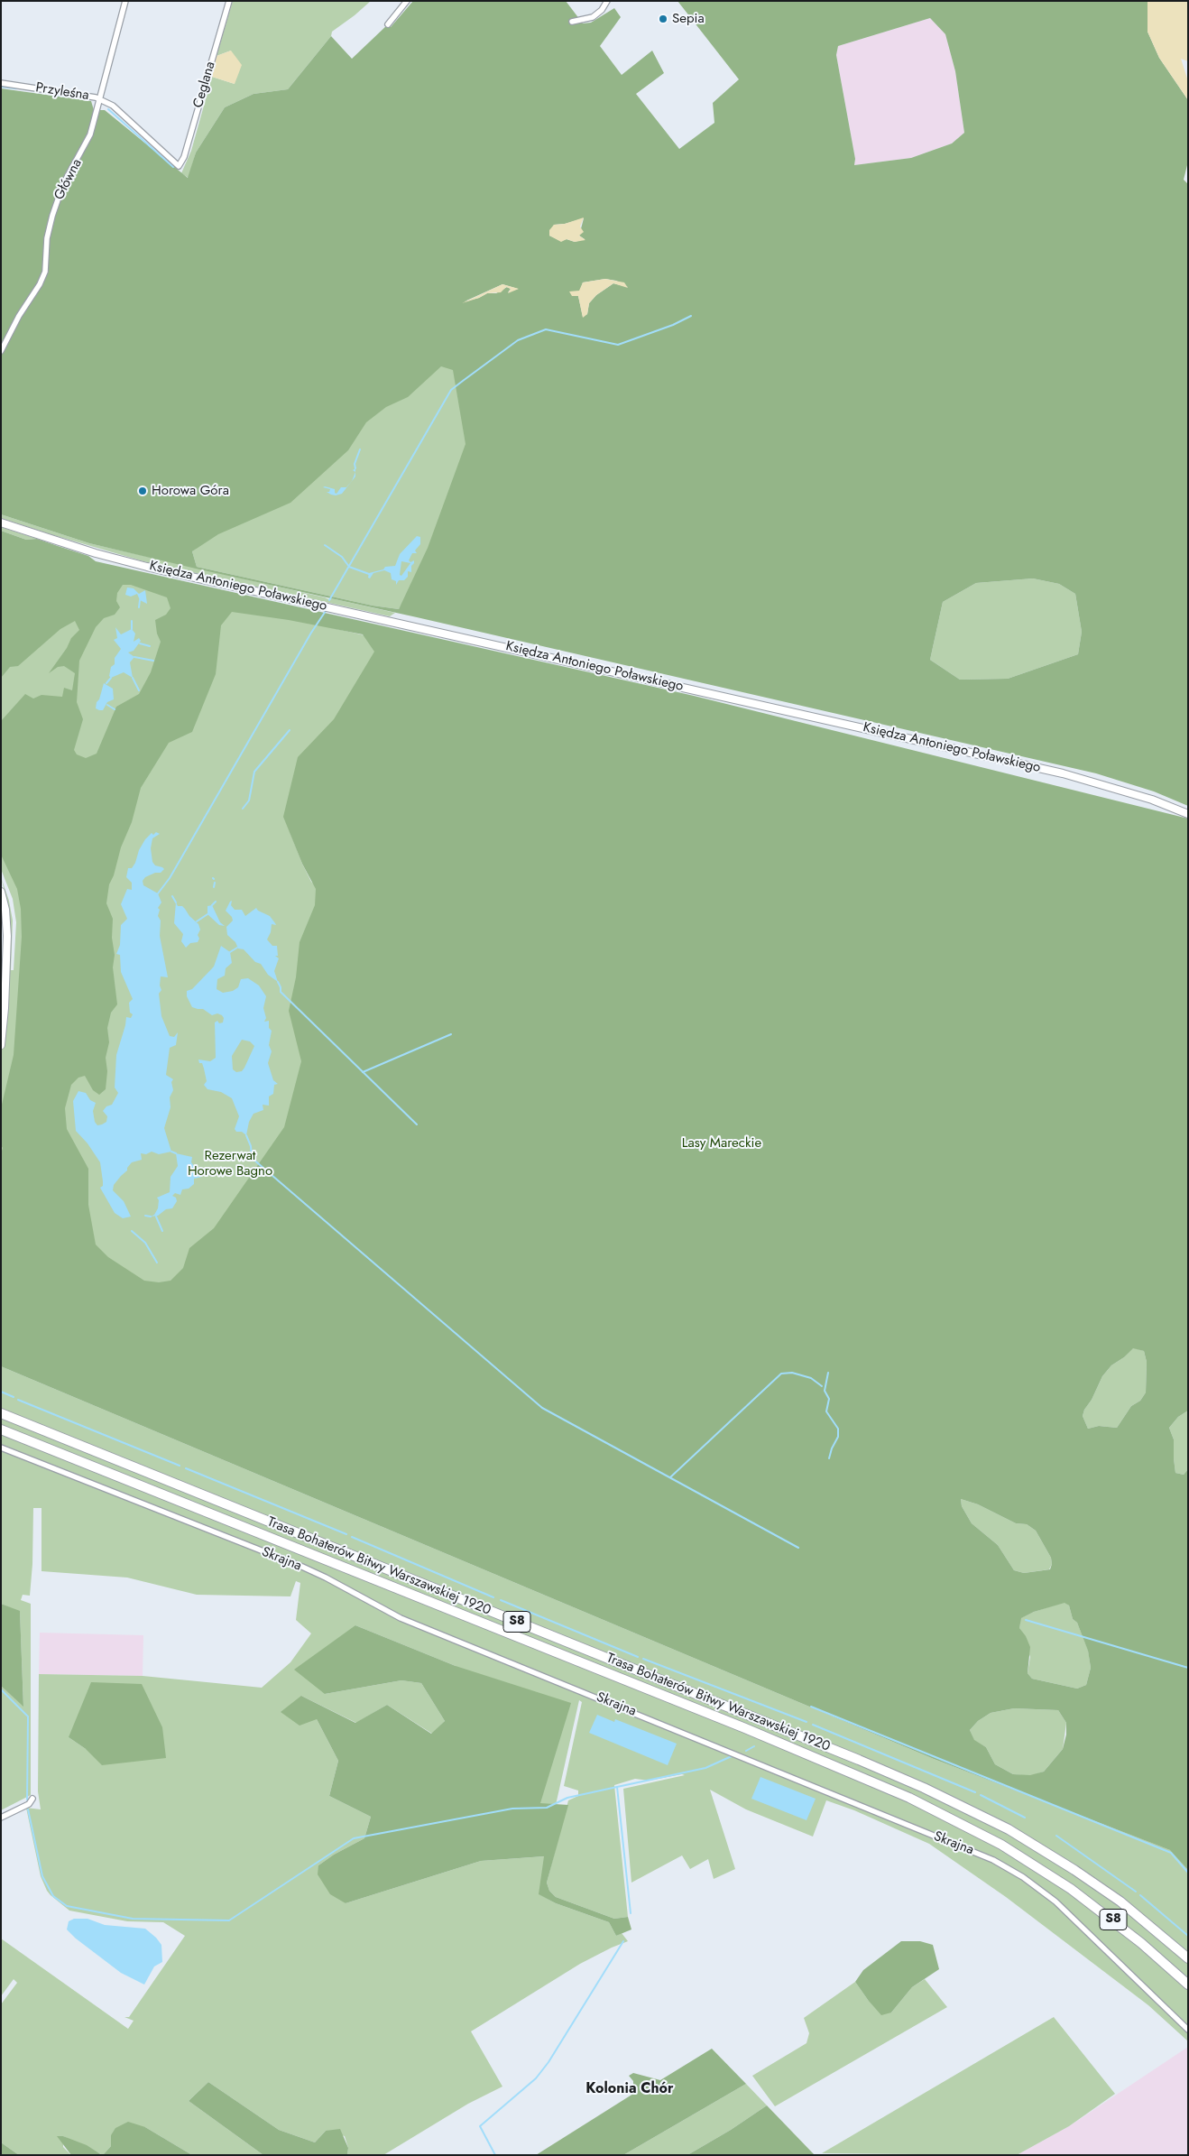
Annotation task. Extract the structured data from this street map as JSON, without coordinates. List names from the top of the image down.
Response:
{
  "streets": {
    "highway": ["Trasa Bohaterów Bitwy Warszawskiej 1920", "S8"],
    "main road": ["Księdza Antoniego Poławskiego"],
    "street": [
      "Ceglana",
      "Przyleśna",
      "Główna",
      "Skrajna"
    ]
  },
  "crossings": [
    ["Ceglana", "Przyleśna"],
    ["Przyleśna", "Główna"]
  ],
  "districts": ["Kolonia Chór"],
  "parks": ["Lasy Mareckie", "Rezerwat Horowe Bagno"],
  "places": ["Sepia", "Horowa Góra"]
}
